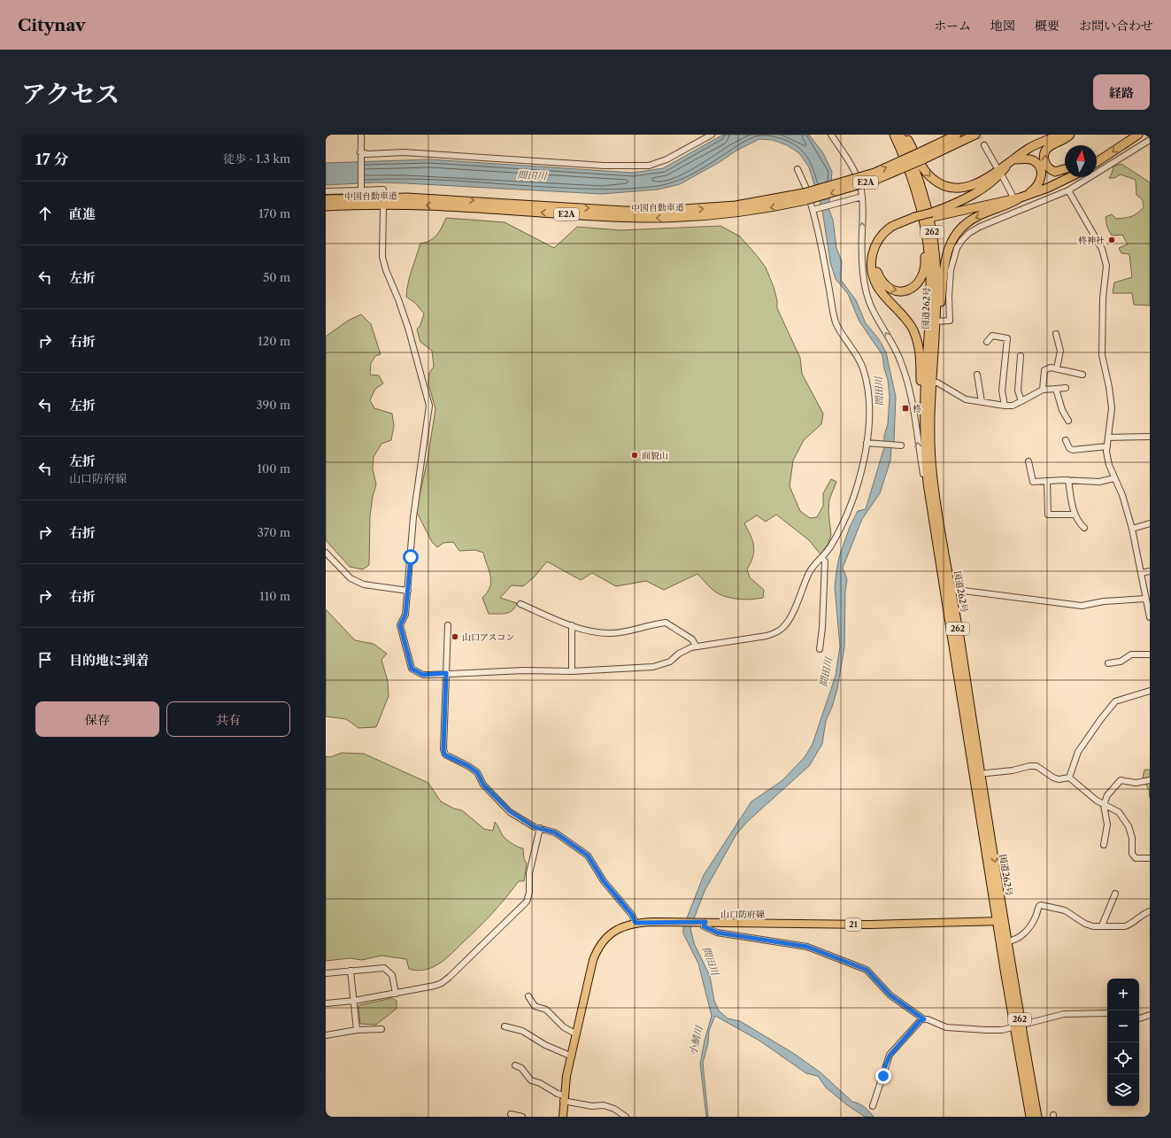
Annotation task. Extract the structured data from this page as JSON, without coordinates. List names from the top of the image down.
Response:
{
  "streets": {
    "highway": [
      "E2A",
      "中国自動車道",
      "262",
      "国道262号"
    ],
    "main road": ["山口防府線", "21"]
  },
  "crossings": [
    ["国道262号", "山口防府線"]
  ],
  "water": ["問田川", "小鯖川"],
  "places": {
    "other": ["柊神社", "面貌山", "山口アスコン"],
    "transit": ["柊"]
  },
  "north": "top",
  "page": {
    "header": "Citynav",
    "nav": [
      "ホーム",
      "地図",
      "概要",
      "お問い合わせ"
    ],
    "title": "アクセス",
    "buttons": [
      "経路",
      ["保存", "共有"]
    ],
    "heading": ["17 分", "徒歩 · 1.3 km"],
    "list": [
      ["直進", "170 m"],
      ["左折", "50 m"],
      ["右折", "120 m"],
      ["左折", "390 m"],
      ["左折", "山口防府線", "100 m"],
      ["右折", "370 m"],
      ["右折", "110 m"],
      "目的地に到着"
    ],
    "map_buttons": ["+", "−"]
  }
}
